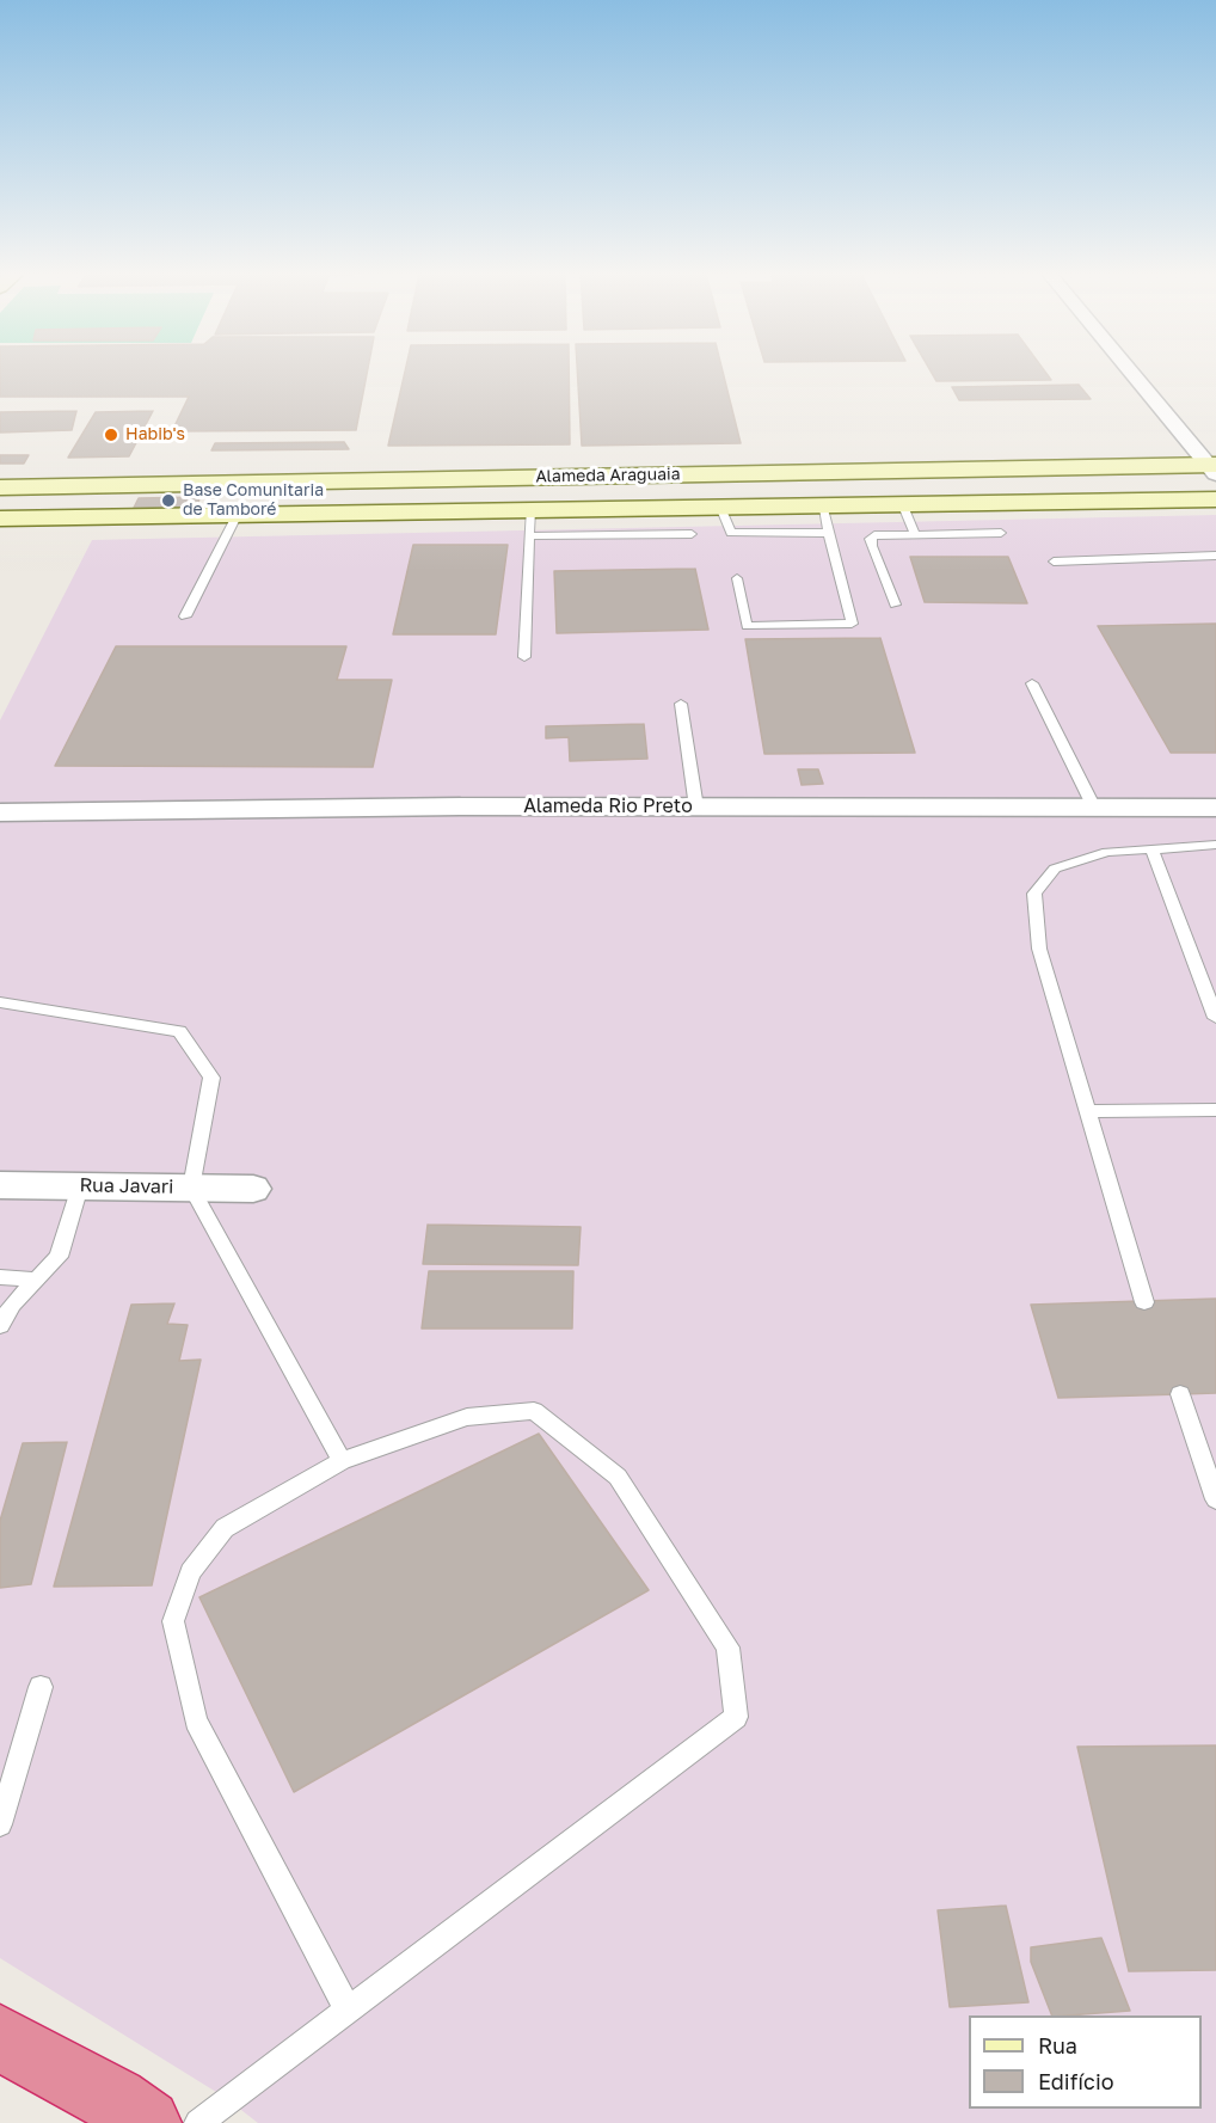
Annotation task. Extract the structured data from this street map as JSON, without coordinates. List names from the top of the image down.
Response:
{
  "streets": {
    "street": ["Alameda Araguaia", "Alameda Rio Preto", "Rua Javari"]
  },
  "places": ["Habib's", "Base Comunitaria de Tamboré"],
  "legend": ["Rua", "Edifício"]
}
